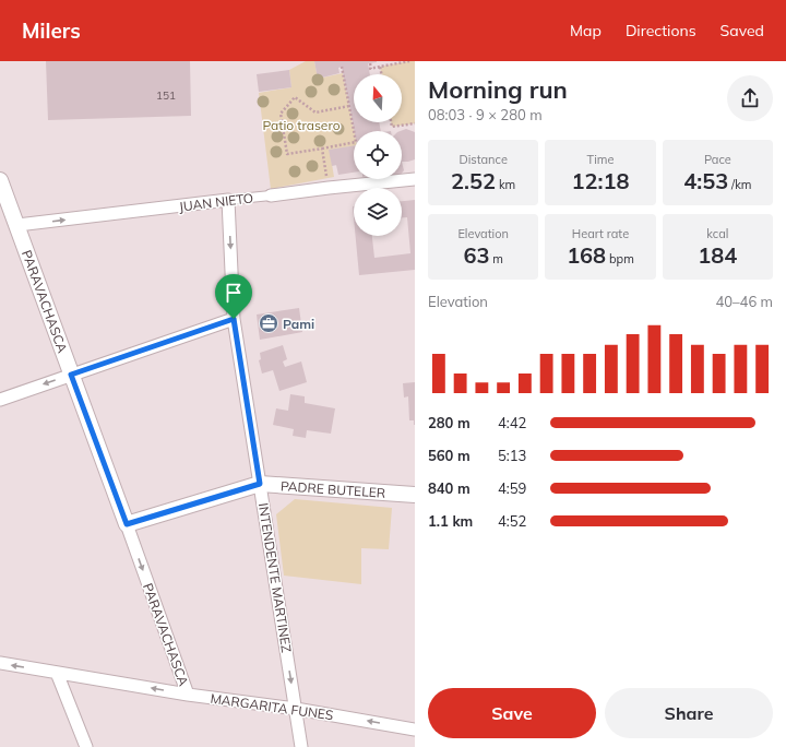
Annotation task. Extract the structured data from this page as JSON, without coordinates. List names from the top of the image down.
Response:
{
  "streets": {
    "street": [
      "JUAN NIETO",
      "PARAVACHASCA",
      "PADRE BUTELER",
      "INTENDENTE MARTINEZ",
      "MARGARITA FUNES"
    ]
  },
  "crossings": [
    ["JUAN NIETO", "PARAVACHASCA"],
    ["JUAN NIETO", "INTENDENTE MARTINEZ"],
    ["PARAVACHASCA", "PADRE BUTELER"],
    ["PARAVACHASCA", "MARGARITA FUNES"],
    ["PADRE BUTELER", "INTENDENTE MARTINEZ"],
    ["INTENDENTE MARTINEZ", "MARGARITA FUNES"]
  ],
  "one_way": ["JUAN NIETO", "INTENDENTE MARTINEZ", "MARGARITA FUNES"],
  "parks": ["Patio trasero"],
  "places": {
    "office": ["Pami"]
  },
  "house_numbers": ["151"],
  "north": "top",
  "page": {
    "header": "Milers",
    "nav": ["Map", "Directions", "Saved"],
    "heading": ["Morning run", "08:03 · 9 × 280 m"],
    "stats": [
      ["Distance", "2.52 km"],
      ["Time", "12:18"],
      ["Pace", "4:53 /km"],
      ["Elevation", "63 m"],
      ["Heart rate", "168 bpm"],
      ["kcal", "184"]
    ],
    "chart": ["Elevation", "40–46 m"],
    "list": [
      {
        "name": "280 m",
        "note": "4:42"
      },
      {
        "name": "560 m",
        "note": "5:13"
      },
      {
        "name": "840 m",
        "note": "4:59"
      },
      {
        "name": "1.1 km",
        "note": "4:52"
      }
    ],
    "buttons": ["Save", "Share"]
  }
}
